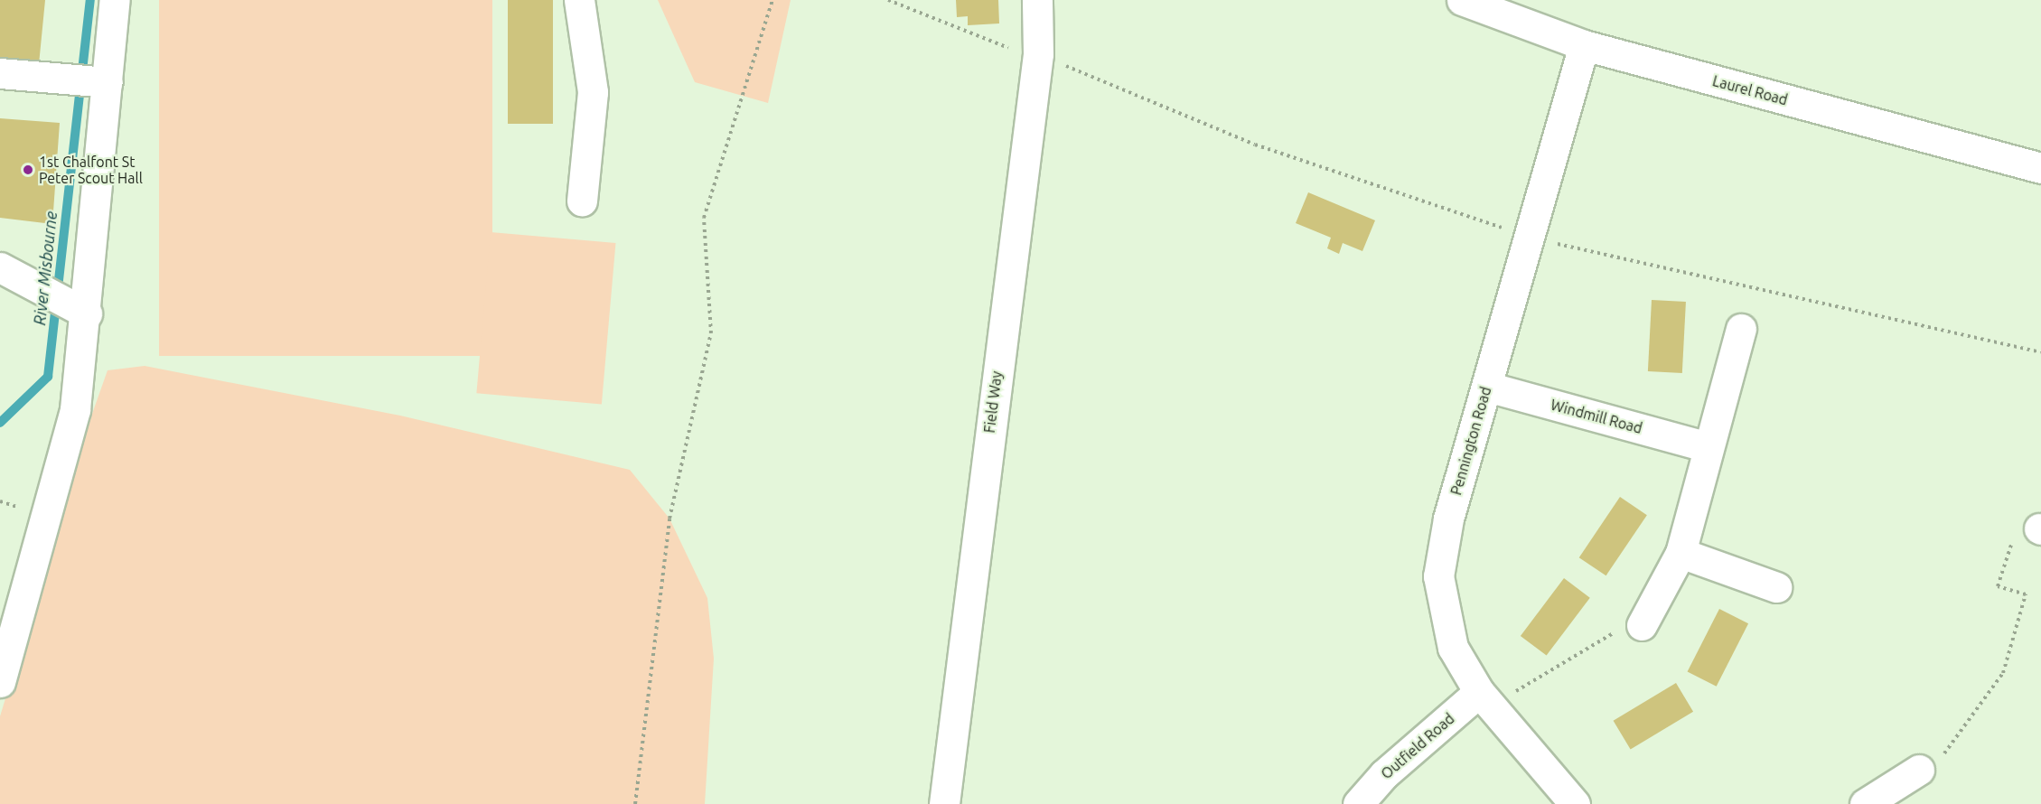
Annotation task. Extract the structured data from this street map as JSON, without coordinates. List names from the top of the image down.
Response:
{
  "streets": {
    "street": [
      "Laurel Road",
      "Field Way",
      "Windmill Road",
      "Pennington Road",
      "Outfield Road"
    ]
  },
  "crossings": [
    ["Laurel Road", "Pennington Road"],
    ["Windmill Road", "Pennington Road"],
    ["Pennington Road", "Outfield Road"]
  ],
  "water": ["River Misbourne"],
  "places": ["1st Chalfont St Peter Scout Hall"]
}
